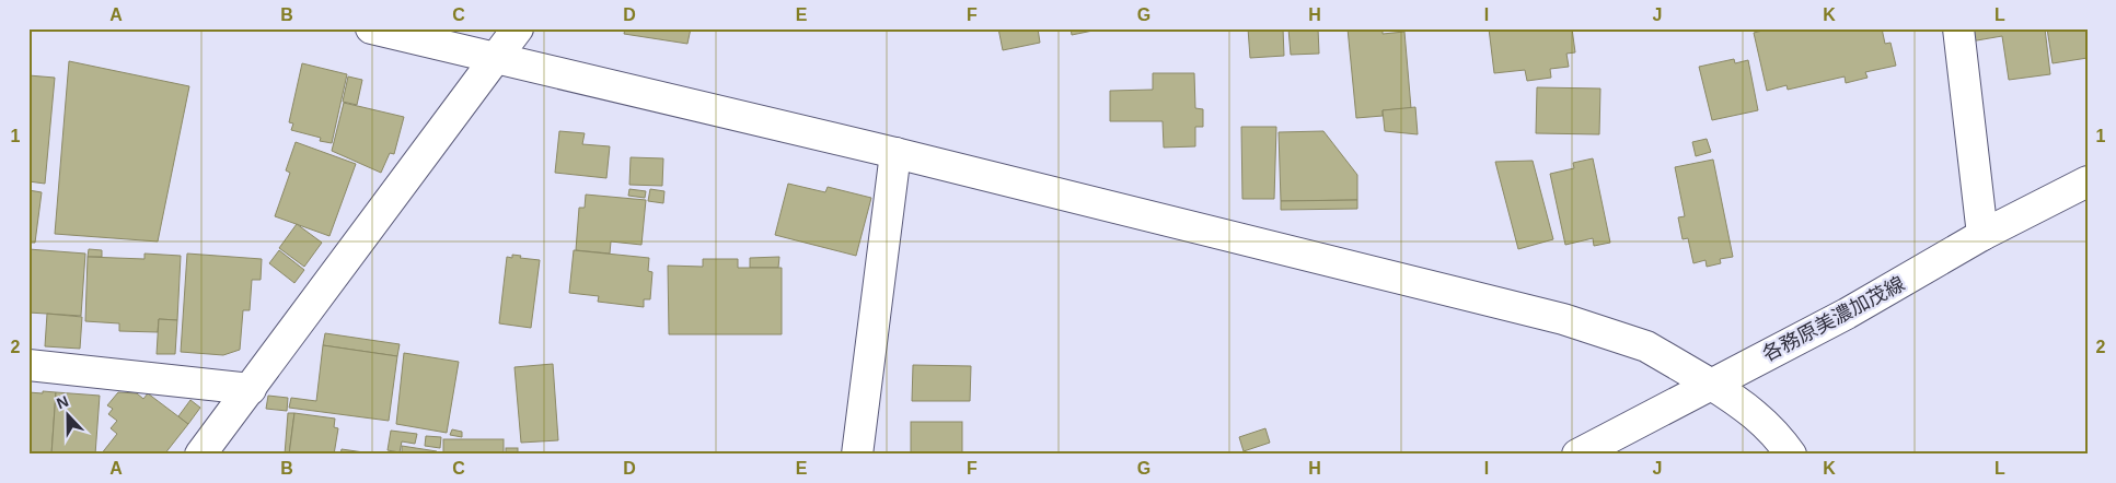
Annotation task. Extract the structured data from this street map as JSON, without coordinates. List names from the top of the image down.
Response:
{
  "streets": {
    "street": ["各務原美濃加茂線"]
  },
  "north": "top",
  "grid": {
    "columns": [
      "A",
      "B",
      "C",
      "D",
      "E",
      "F",
      "G",
      "H",
      "I",
      "J",
      "K",
      "L"
    ],
    "rows": ["1", "2"]
  }
}
